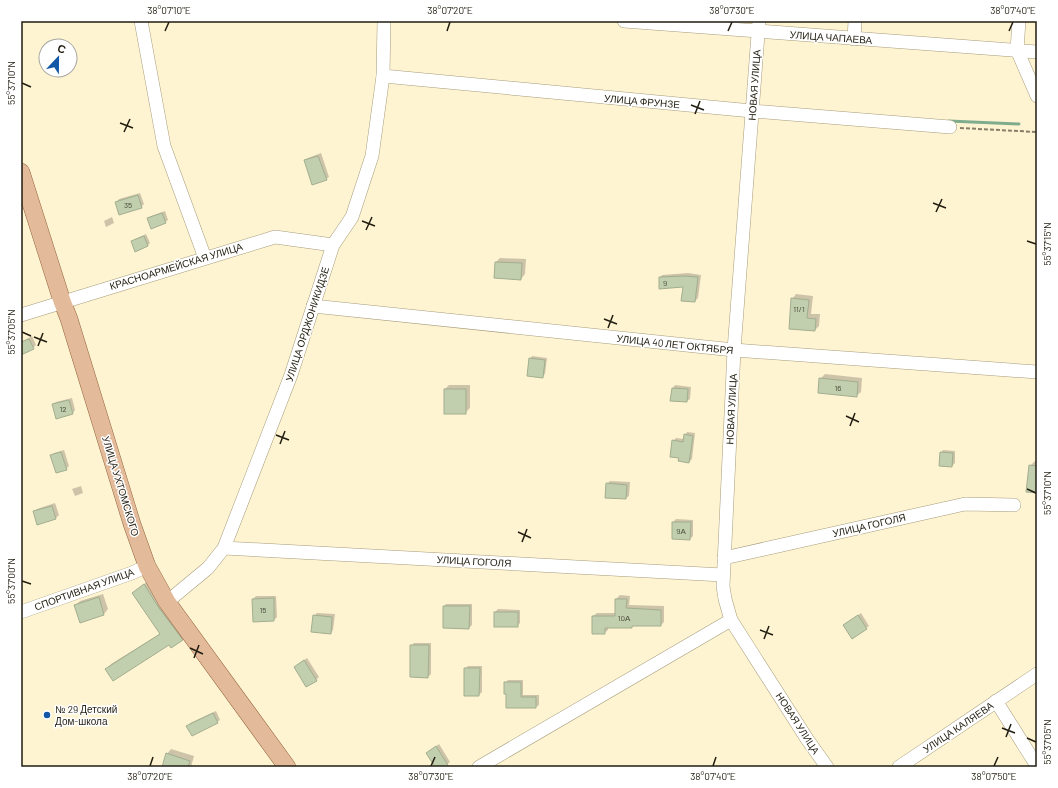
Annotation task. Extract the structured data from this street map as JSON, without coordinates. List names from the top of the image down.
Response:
{
  "streets": {
    "main road": ["УЛИЦА УХТОМСКОГО"],
    "street": [
      "УЛИЦА ЧАПАЕВА",
      "НОВАЯ УЛИЦА",
      "УЛИЦА ФРУНЗЕ",
      "КРАСНОАРМЕЙСКАЯ УЛИЦА",
      "УЛИЦА ОРДЖОНИКИДЗЕ",
      "УЛИЦА 40 ЛЕТ ОКТЯБРЯ",
      "УЛИЦА ГОГОЛЯ",
      "СПОРТИВНАЯ УЛИЦА",
      "УЛИЦА КАЛЯЕВА"
    ]
  },
  "crossings": [
    ["УЛИЦА ЧАПАЕВА", "НОВАЯ УЛИЦА"],
    ["НОВАЯ УЛИЦА", "УЛИЦА ФРУНЗЕ"],
    ["НОВАЯ УЛИЦА", "УЛИЦА 40 ЛЕТ ОКТЯБРЯ"],
    ["НОВАЯ УЛИЦА", "УЛИЦА ГОГОЛЯ"],
    ["УЛИЦА ФРУНЗЕ", "УЛИЦА ОРДЖОНИКИДЗЕ"],
    ["КРАСНОАРМЕЙСКАЯ УЛИЦА", "УЛИЦА ОРДЖОНИКИДЗЕ"],
    ["КРАСНОАРМЕЙСКАЯ УЛИЦА", "УЛИЦА УХТОМСКОГО"],
    ["УЛИЦА ОРДЖОНИКИДЗЕ", "УЛИЦА 40 ЛЕТ ОКТЯБРЯ"],
    ["УЛИЦА ОРДЖОНИКИДЗЕ", "УЛИЦА УХТОМСКОГО"],
    ["УЛИЦА ОРДЖОНИКИДЗЕ", "УЛИЦА ГОГОЛЯ"],
    ["УЛИЦА УХТОМСКОГО", "СПОРТИВНАЯ УЛИЦА"]
  ],
  "places": ["№ 29 Детский Дом-школа"],
  "house_numbers": [
    "35",
    "9",
    "11/1",
    "16",
    "12",
    "9А",
    "15",
    "10А"
  ],
  "north": "top",
  "coordinates": [
    "38°07'10\"E",
    "38°07'20\"E",
    "38°07'30\"E",
    "38°07'40\"E",
    "55°37'10\"N",
    "55°37'15\"N",
    "55°37'05\"N",
    "55°37'00\"N",
    "38°07'50\"E"
  ]
}
